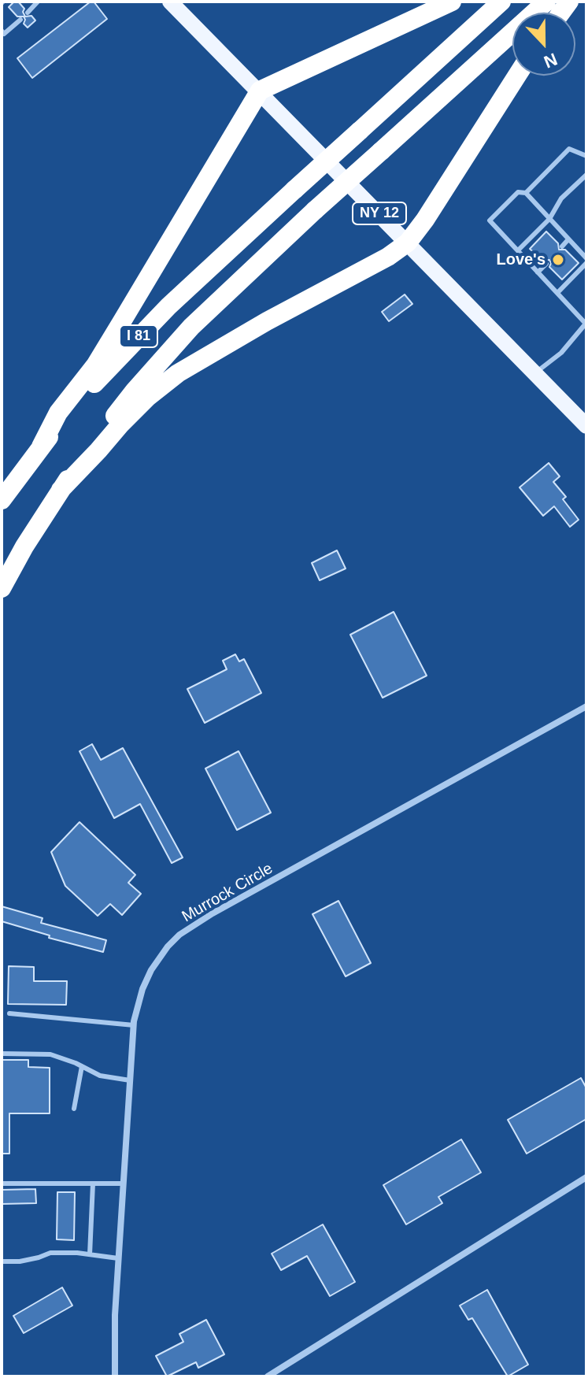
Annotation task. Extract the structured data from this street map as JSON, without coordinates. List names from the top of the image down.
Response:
{
  "streets": {
    "highway": ["I 81"],
    "main road": ["NY 12"],
    "street": ["Murrock Circle"]
  },
  "places": ["Love's"],
  "north": "bottom"
}
